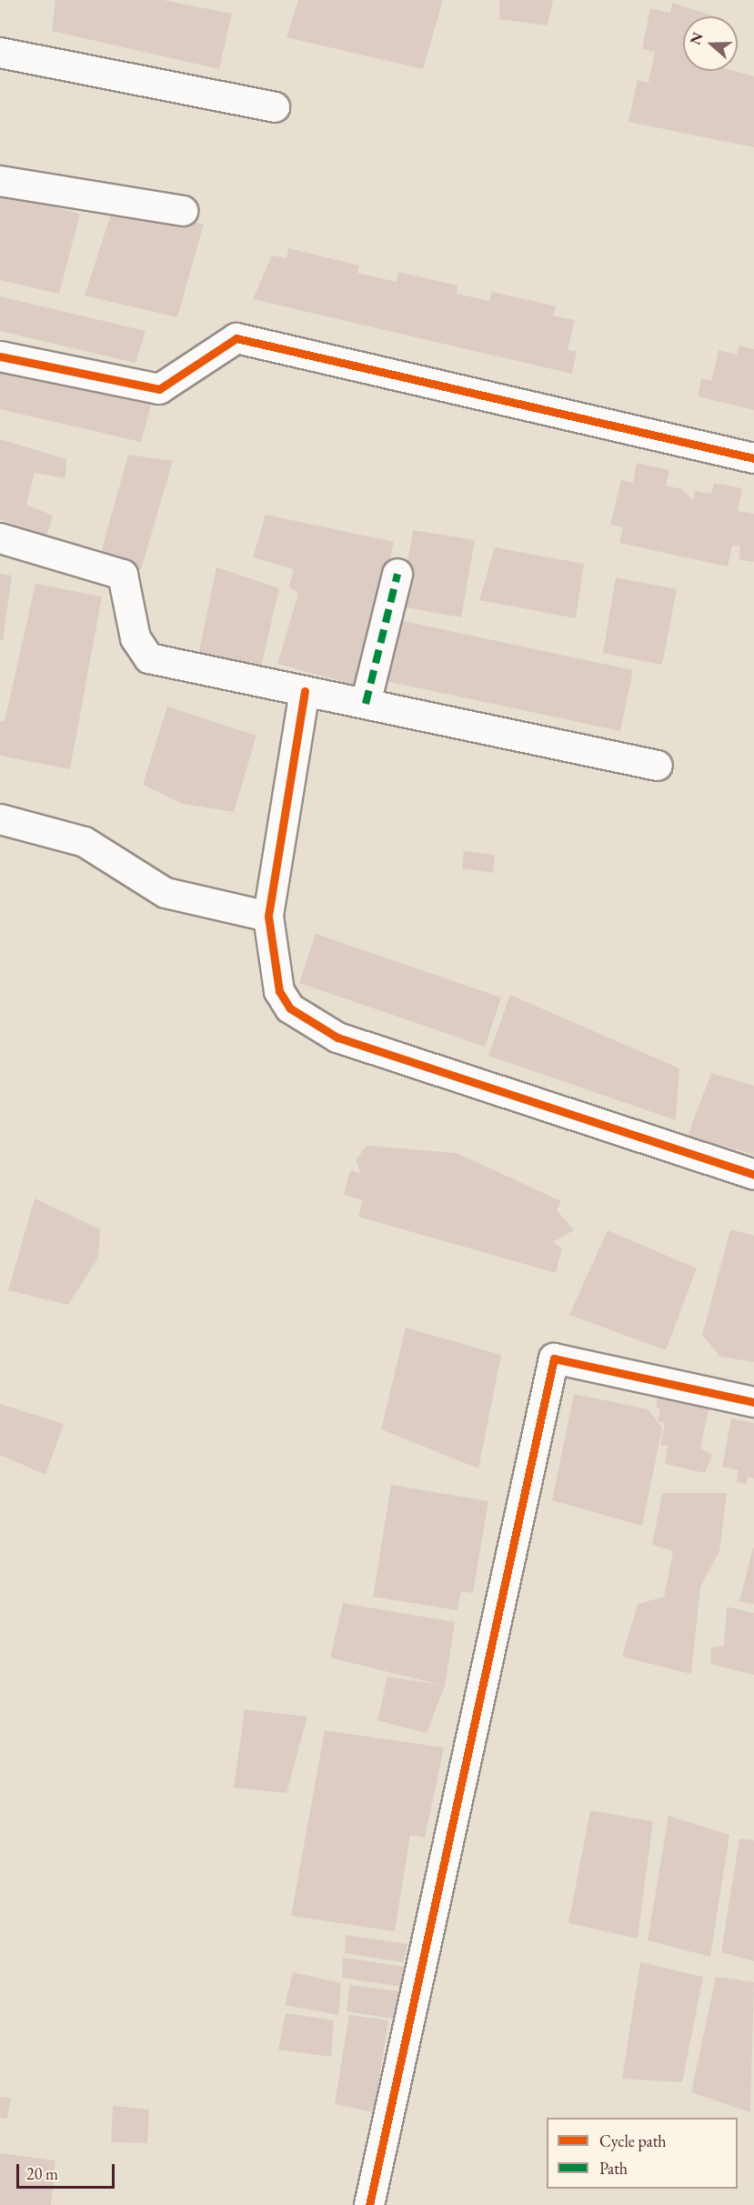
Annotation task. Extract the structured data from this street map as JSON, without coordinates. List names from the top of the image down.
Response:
{
  "legend": ["Cycle path", "Path"],
  "scale_bar": "20 m",
  "north": "left"
}
